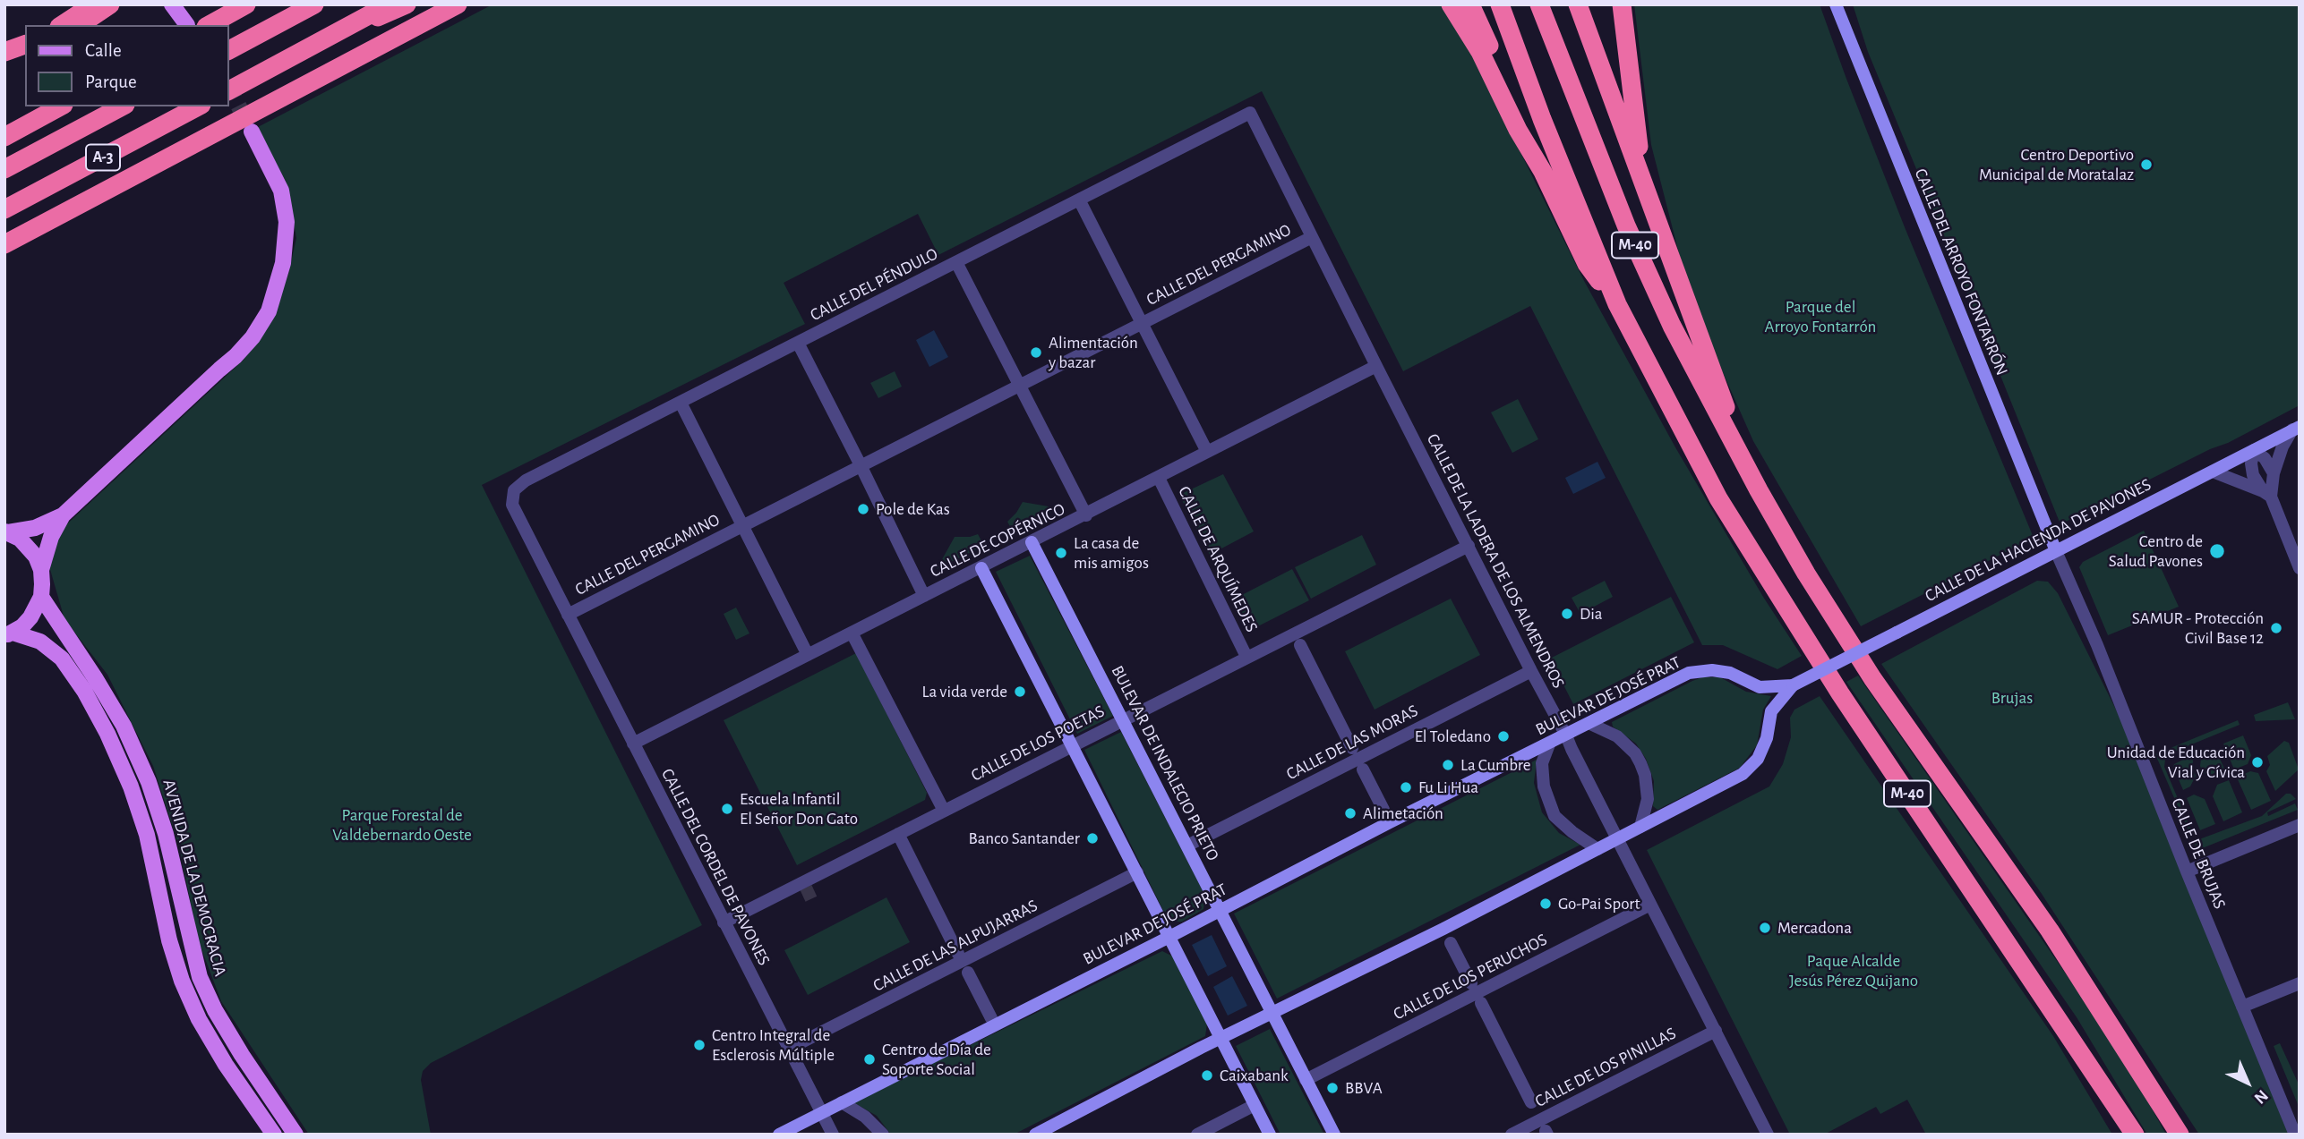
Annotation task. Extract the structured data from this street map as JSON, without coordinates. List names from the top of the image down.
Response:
{
  "streets": {
    "highway": ["A-3", "M-40"],
    "main road": ["AVENIDA DE LA DEMOCRACIA"],
    "street": [
      "CALLE DEL PERGAMINO",
      "CALLE DEL ARROYO FONTARRÓN",
      "CALLE DEL PÉNDULO",
      "CALLE DE COPÉRNICO",
      "CALLE DE LA HACIENDA DE PAVONES",
      "CALLE DE ARQUÍMEDES",
      "CALLE DE LA LADERA DE LOS ALMENDROS",
      "BULEVAR DE JOSÉ PRAT",
      "CALLE DE LAS MORAS",
      "CALLE DE LOS POETAS",
      "BULEVAR DE INDALECIO PRIETO",
      "CALLE DE BRUJAS",
      "CALLE DEL CORDEL DE PAVONES",
      "CALLE DE LAS ALPUJARRAS",
      "CALLE DE LOS PERUCHOS",
      "CALLE DE LOS PINILLAS"
    ]
  },
  "crossings": [
    ["CALLE DEL PERGAMINO", "CALLE DEL PÉNDULO"],
    ["CALLE DEL PERGAMINO", "CALLE DE COPÉRNICO"],
    ["CALLE DEL PERGAMINO", "CALLE DE LA LADERA DE LOS ALMENDROS"],
    ["CALLE DEL PERGAMINO", "CALLE DEL CORDEL DE PAVONES"],
    ["CALLE DEL ARROYO FONTARRÓN", "CALLE DE LA HACIENDA DE PAVONES"],
    ["CALLE DEL ARROYO FONTARRÓN", "CALLE DE BRUJAS"],
    ["CALLE DEL PÉNDULO", "CALLE DE LA LADERA DE LOS ALMENDROS"],
    ["CALLE DEL PÉNDULO", "CALLE DEL CORDEL DE PAVONES"],
    ["CALLE DE COPÉRNICO", "CALLE DE ARQUÍMEDES"],
    ["CALLE DE COPÉRNICO", "CALLE DE LA LADERA DE LOS ALMENDROS"],
    ["CALLE DE COPÉRNICO", "BULEVAR DE INDALECIO PRIETO"],
    ["CALLE DE COPÉRNICO", "CALLE DEL CORDEL DE PAVONES"],
    ["CALLE DE LA HACIENDA DE PAVONES", "BULEVAR DE JOSÉ PRAT"],
    ["CALLE DE LA HACIENDA DE PAVONES", "CALLE DE BRUJAS"],
    ["CALLE DE ARQUÍMEDES", "CALLE DE LOS POETAS"],
    ["CALLE DE LA LADERA DE LOS ALMENDROS", "BULEVAR DE JOSÉ PRAT"],
    ["CALLE DE LA LADERA DE LOS ALMENDROS", "CALLE DE LAS MORAS"],
    ["CALLE DE LA LADERA DE LOS ALMENDROS", "CALLE DE LOS POETAS"],
    ["CALLE DE LA LADERA DE LOS ALMENDROS", "CALLE DE LOS PERUCHOS"],
    ["CALLE DE LA LADERA DE LOS ALMENDROS", "CALLE DE LOS PINILLAS"],
    ["BULEVAR DE JOSÉ PRAT", "BULEVAR DE INDALECIO PRIETO"],
    ["BULEVAR DE JOSÉ PRAT", "CALLE DEL CORDEL DE PAVONES"],
    ["CALLE DE LAS MORAS", "BULEVAR DE INDALECIO PRIETO"],
    ["CALLE DE LOS POETAS", "BULEVAR DE INDALECIO PRIETO"],
    ["CALLE DE LOS POETAS", "CALLE DEL CORDEL DE PAVONES"],
    ["BULEVAR DE INDALECIO PRIETO", "CALLE DE LOS PERUCHOS"],
    ["CALLE DEL CORDEL DE PAVONES", "CALLE DE LAS ALPUJARRAS"]
  ],
  "parks": [
    "Parque del Arroyo Fontarrón",
    "Brujas",
    "Parque Forestal de Valdebernardo Oeste",
    "Paque Alcalde Jesús Pérez Quijano"
  ],
  "places": [
    "Centro Deportivo Municipal de Moratalaz",
    "Alimentación y bazar",
    "Pole de Kas",
    "Centro de Salud Pavones",
    "La casa de mis amigos",
    "Dia",
    "SAMUR - Protección Civil Base 12",
    "La vida verde",
    "El Toledano",
    "Unidad de Educación Vial y Cívica",
    "La Cumbre",
    "Fu Li Hua",
    "Escuela Infantil El Señor Don Gato",
    "Alimetación",
    "Banco Santander",
    "Go-Pai Sport",
    "Mercadona",
    "Centro Integral de Esclerosis Múltiple",
    "Centro de Día de Soporte Social",
    "Caixabank",
    "BBVA"
  ],
  "legend": ["Calle", "Parque"],
  "north": "bottom right"
}
